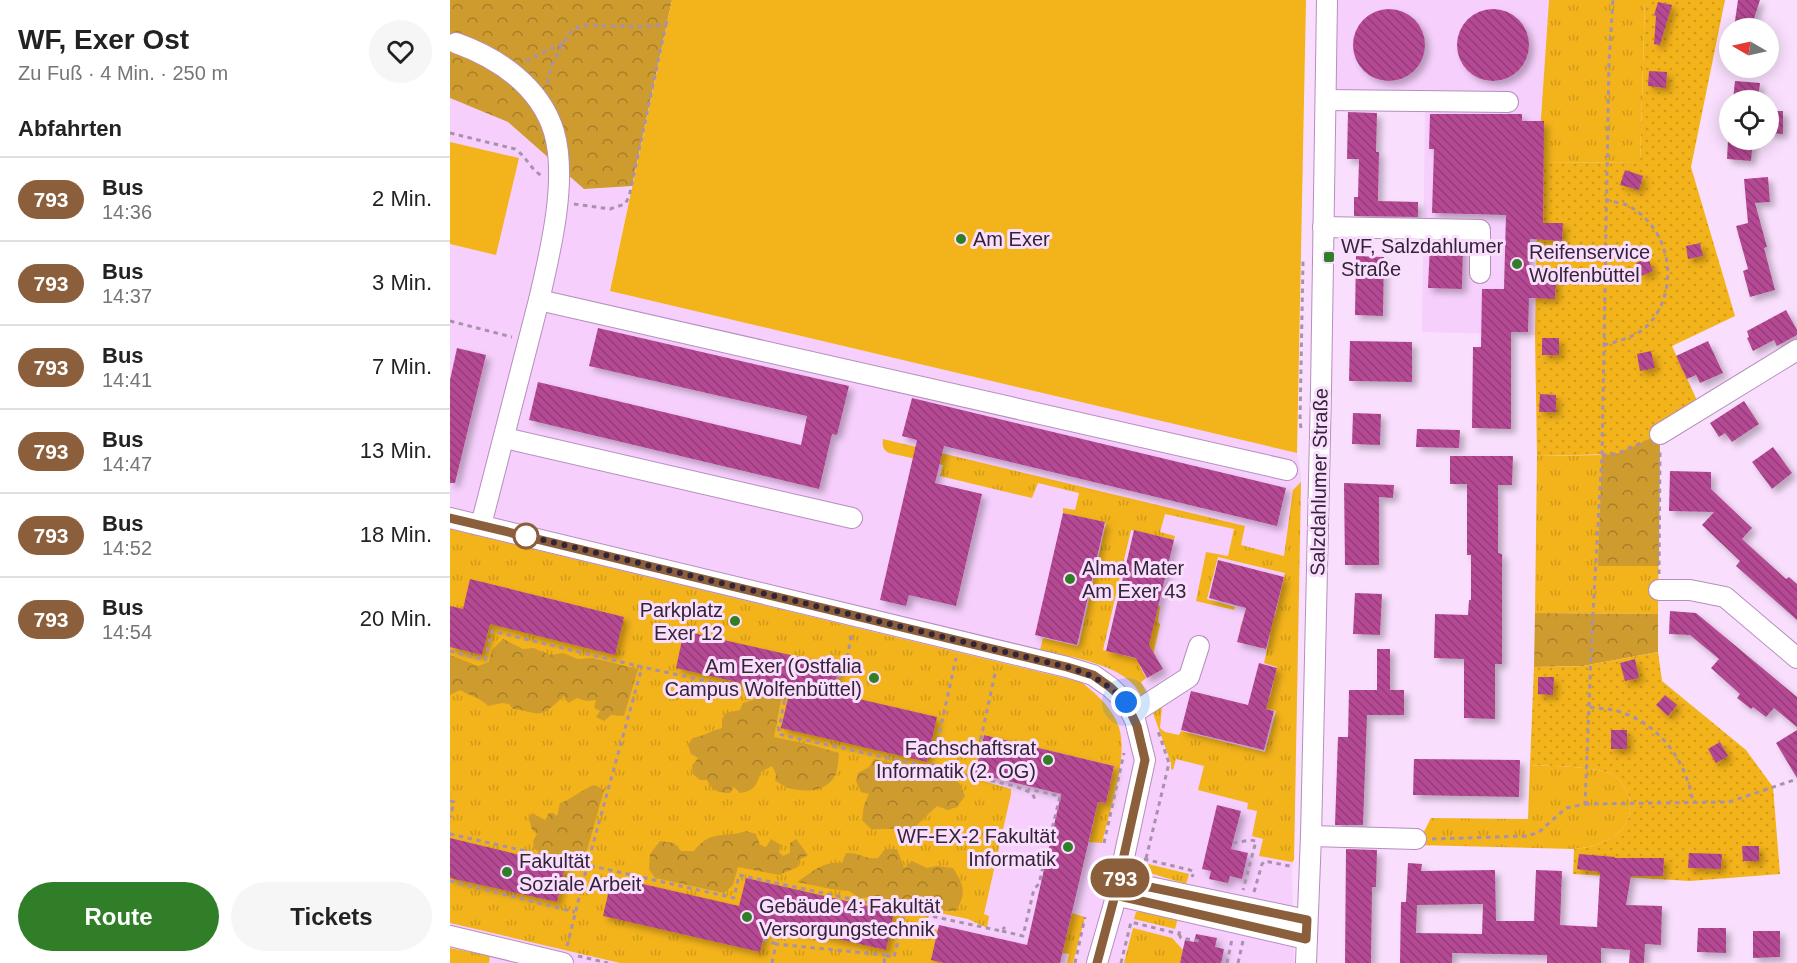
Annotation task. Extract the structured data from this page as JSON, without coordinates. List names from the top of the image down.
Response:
{
  "streets": {
    "street": ["Salzdahlumer Straße"]
  },
  "places": {
    "other": [
      "Am Exer",
      "Reifenservice Wolfenbüttel",
      "Alma Mater Am Exer 43",
      "Parkplatz Exer 12",
      "Am Exer (Ostfalia Campus Wolfenbüttel)",
      "Fachschaftsrat Informatik (2. OG)",
      "WF-EX-2 Fakultät Informatik",
      "Fakultät Soziale Arbeit",
      "Gebäude 4: Fakultät Versorgungstechnik"
    ],
    "transit": ["WF, Salzdahlumer Straße"]
  },
  "lines": ["bus line 793"],
  "north": "left",
  "page": {
    "heading": [
      ["WF, Exer Ost", "Zu Fuß · 4 Min. · 250 m"],
      "Abfahrten"
    ],
    "on_map": "793",
    "list": [
      {
        "mark": "793",
        "name": "Bus",
        "note": "14:36",
        "value": "2 Min."
      },
      {
        "mark": "793",
        "name": "Bus",
        "note": "14:37",
        "value": "3 Min."
      },
      {
        "mark": "793",
        "name": "Bus",
        "note": "14:41",
        "value": "7 Min."
      },
      {
        "mark": "793",
        "name": "Bus",
        "note": "14:47",
        "value": "13 Min."
      },
      {
        "mark": "793",
        "name": "Bus",
        "note": "14:52",
        "value": "18 Min."
      },
      {
        "mark": "793",
        "name": "Bus",
        "note": "14:54",
        "value": "20 Min."
      }
    ],
    "buttons": ["Route", "Tickets"]
  }
}
